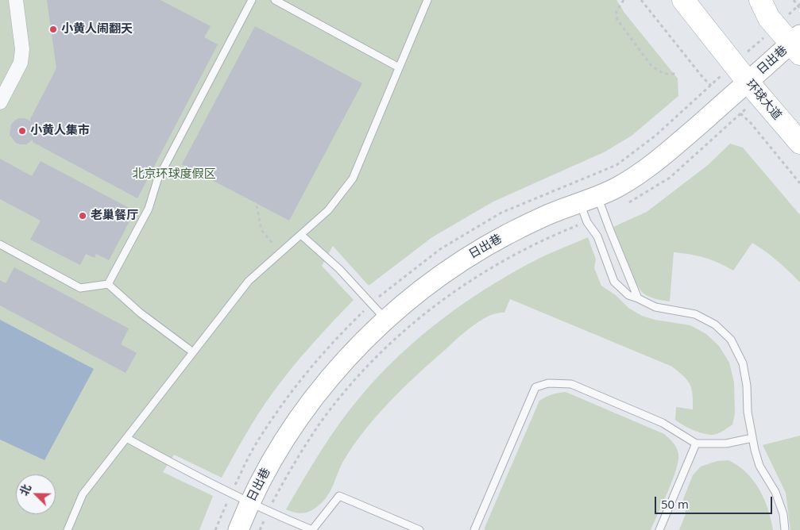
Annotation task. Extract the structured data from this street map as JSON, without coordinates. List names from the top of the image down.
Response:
{
  "streets": {
    "main road": ["环球大道"],
    "street": ["日出巷"]
  },
  "crossings": [
    ["日出巷", "环球大道"]
  ],
  "parks": ["北京环球度假区"],
  "places": ["小黄人闹翻天", "小黄人集市", "老巢餐厅"],
  "scale_bar": "50 m",
  "north": "top left"
}
